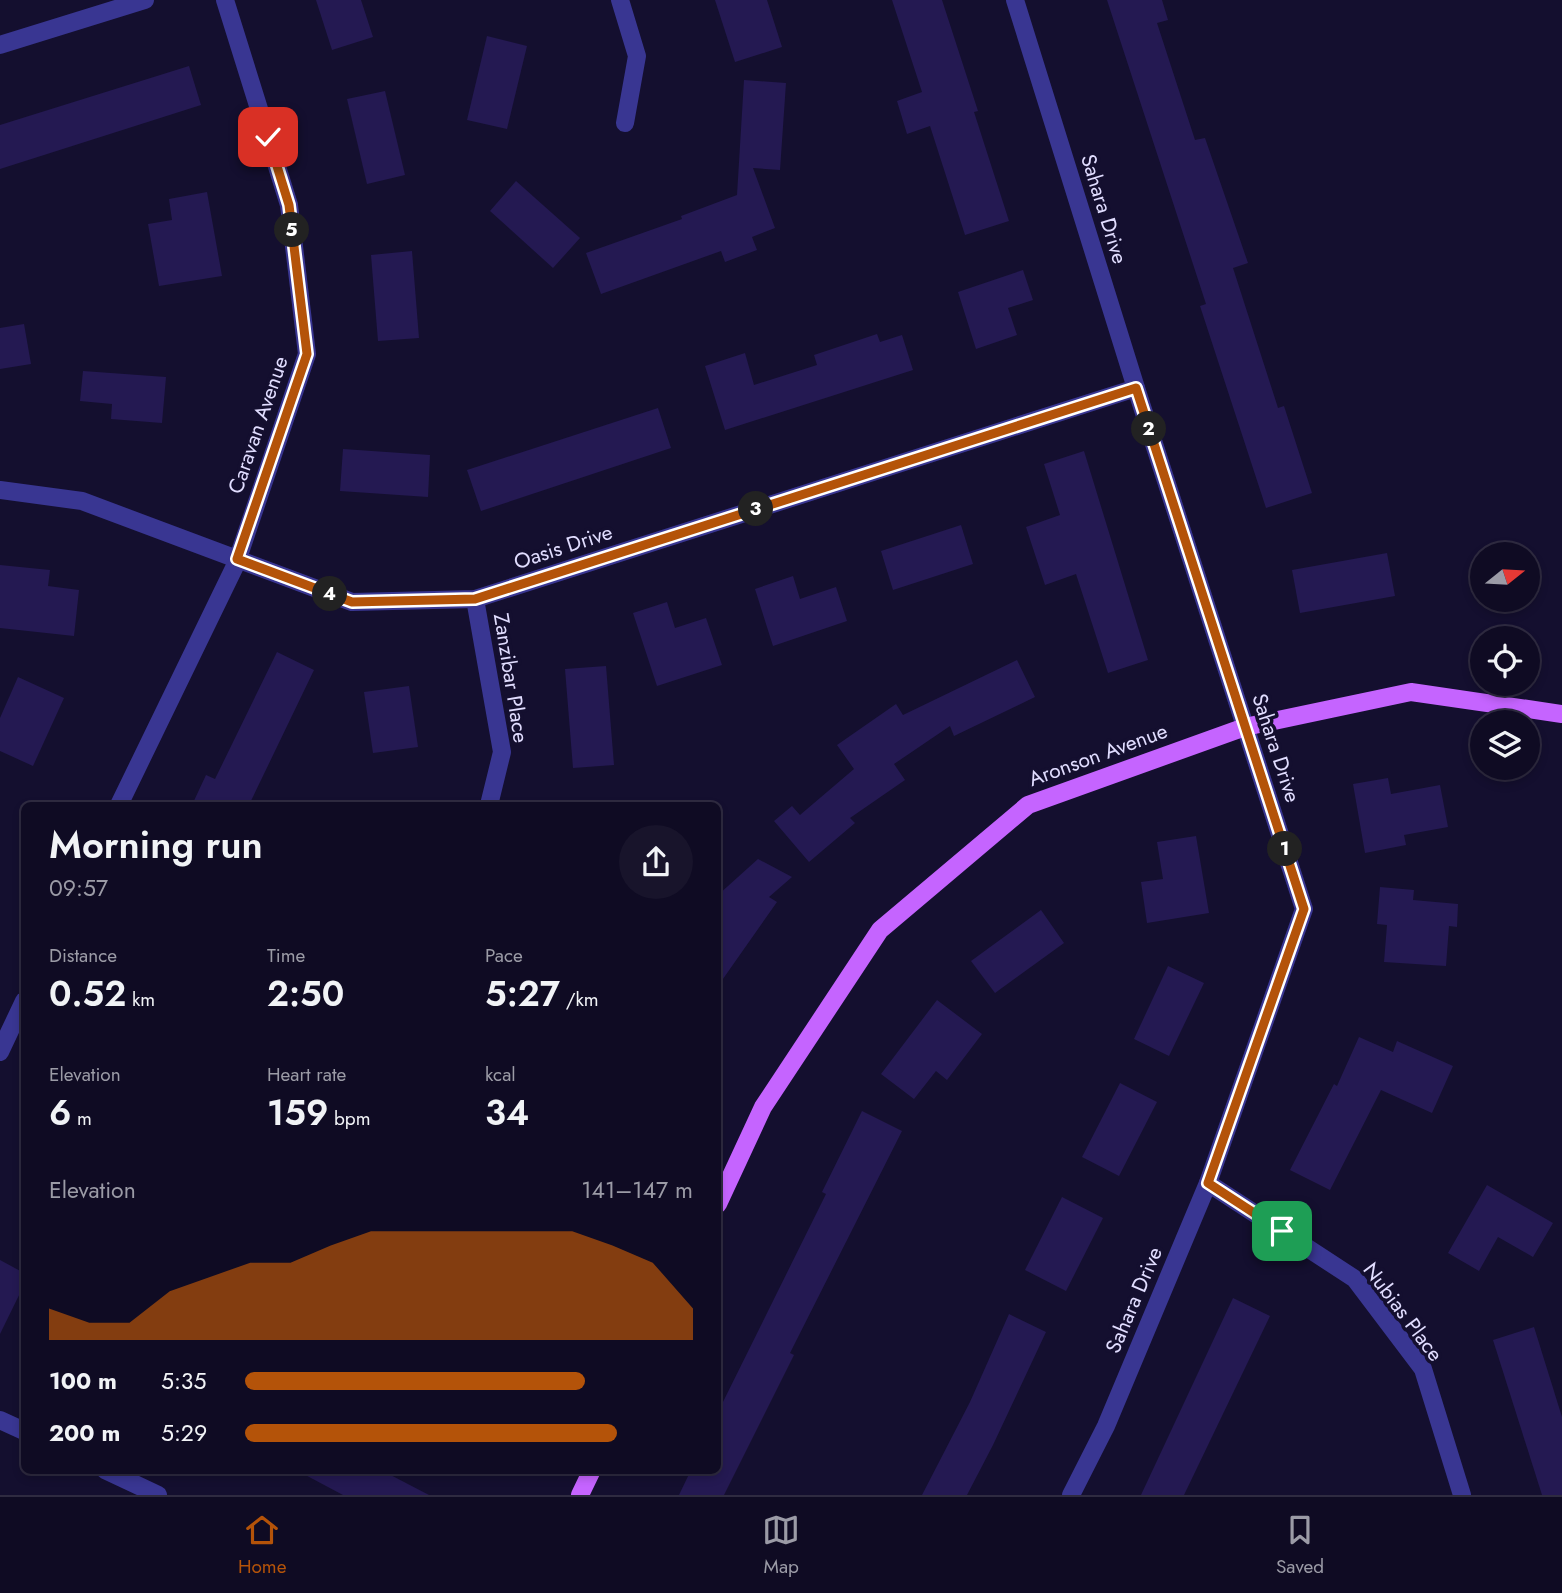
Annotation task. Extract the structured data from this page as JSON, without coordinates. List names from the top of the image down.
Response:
{
  "streets": {
    "main road": ["Aronson Avenue"],
    "street": [
      "Sahara Drive",
      "Caravan Avenue",
      "Oasis Drive",
      "Zanzibar Place",
      "Nubias Place"
    ]
  },
  "crossings": [
    ["Sahara Drive", "Oasis Drive"],
    ["Sahara Drive", "Aronson Avenue"],
    ["Sahara Drive", "Nubias Place"],
    ["Caravan Avenue", "Oasis Drive"],
    ["Oasis Drive", "Zanzibar Place"]
  ],
  "north": "right",
  "page": {
    "pins": [
      "5",
      "2",
      "3",
      "4",
      "1"
    ],
    "heading": ["Morning run", "09:57"],
    "stats": [
      ["Distance", "0.52 km"],
      ["Time", "2:50"],
      ["Pace", "5:27 /km"],
      ["Elevation", "6 m"],
      ["Heart rate", "159 bpm"],
      ["kcal", "34"]
    ],
    "chart": ["Elevation", "141–147 m"],
    "list": [
      {
        "name": "100 m",
        "note": "5:35"
      },
      {
        "name": "200 m",
        "note": "5:29"
      }
    ],
    "tabs": ["Home", "Map", "Saved"]
  }
}
